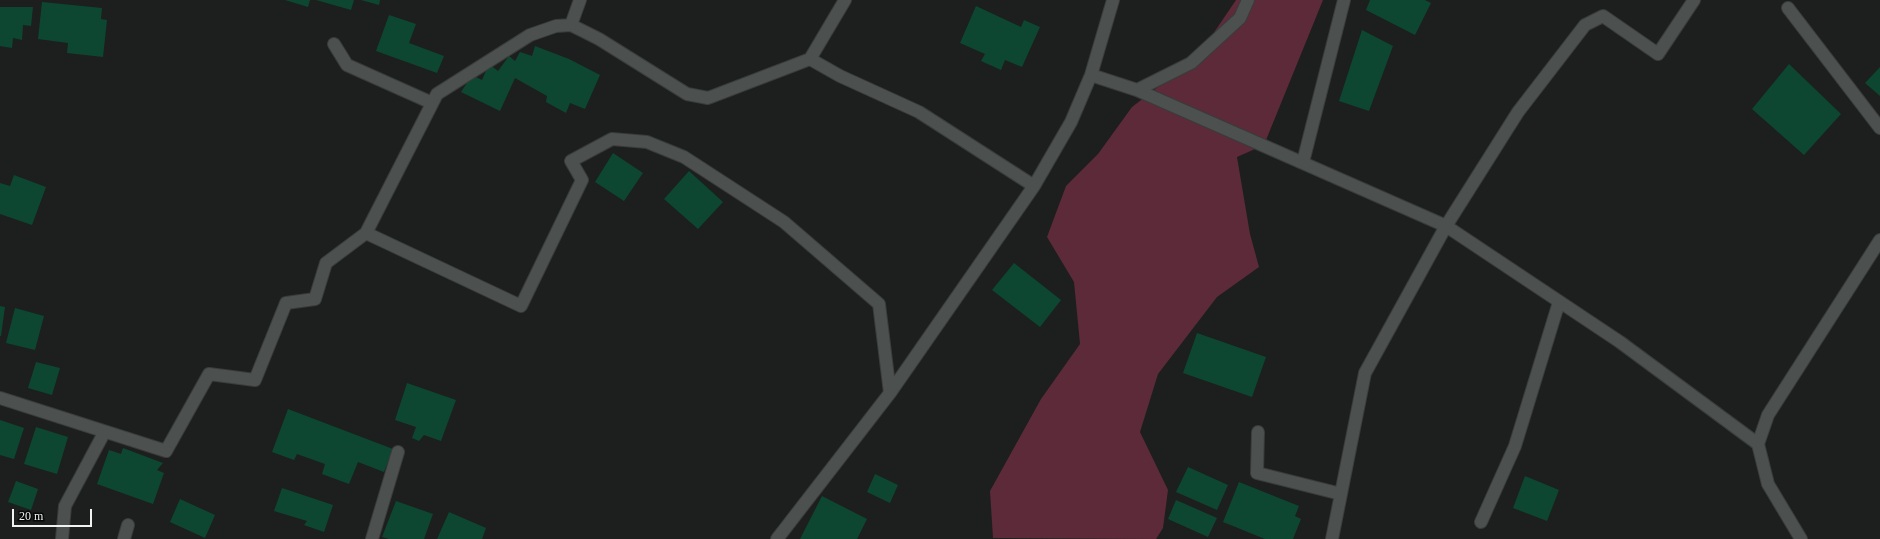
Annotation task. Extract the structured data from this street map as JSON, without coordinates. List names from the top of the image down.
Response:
{
  "scale_bar": "20 m"
}
